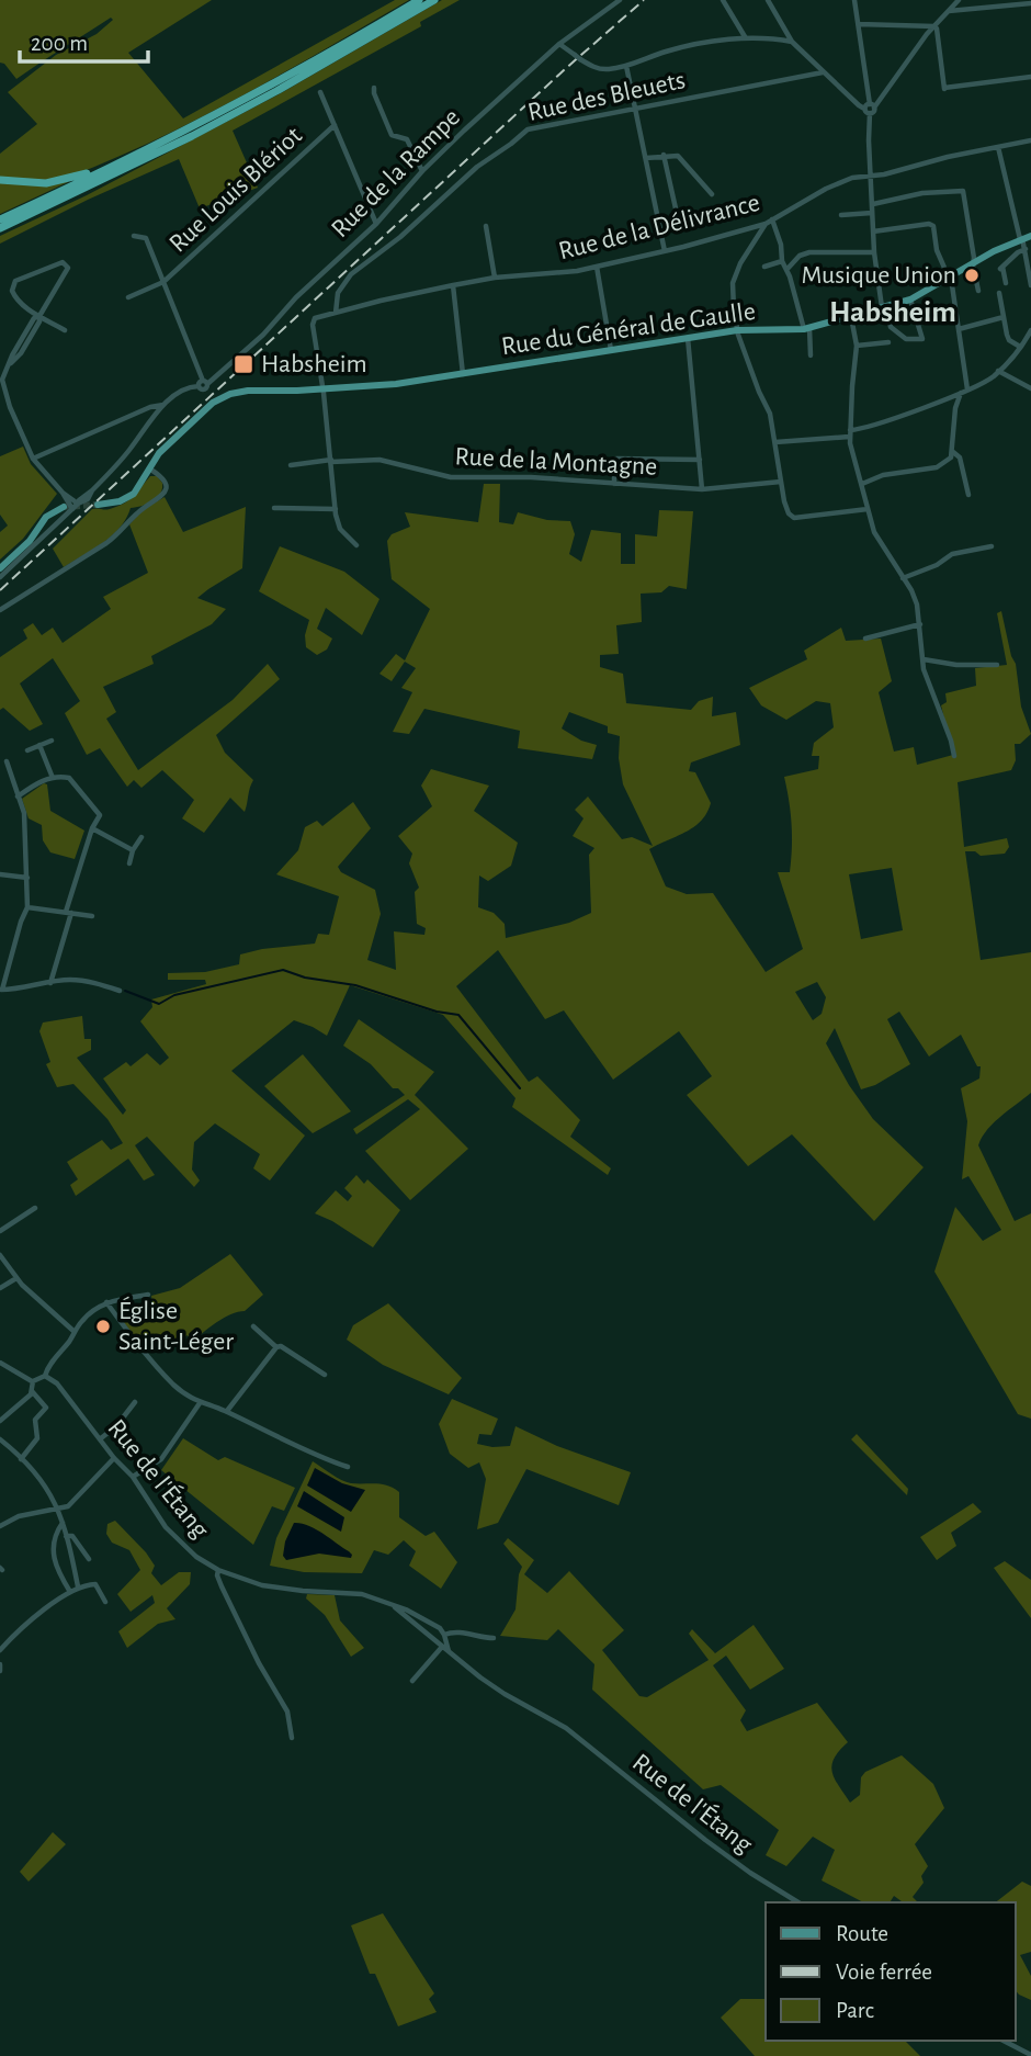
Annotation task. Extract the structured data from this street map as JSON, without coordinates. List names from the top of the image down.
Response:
{
  "streets": {
    "main road": ["Rue du Général de Gaulle"],
    "street": [
      "Rue des Bleuets",
      "Rue de la Rampe",
      "Rue Louis Blériot",
      "Rue de la Délivrance",
      "Rue de la Montagne",
      "Rue de l'Étang"
    ]
  },
  "crossings": [
    ["Rue des Bleuets", "Rue de la Délivrance"]
  ],
  "districts": ["Habsheim"],
  "places": {
    "other": ["Musique Union", "Église Saint-Léger"],
    "transit": ["Habsheim"]
  },
  "legend": ["Route", "Voie ferrée", "Parc"],
  "scale_bar": "200 m"
}
